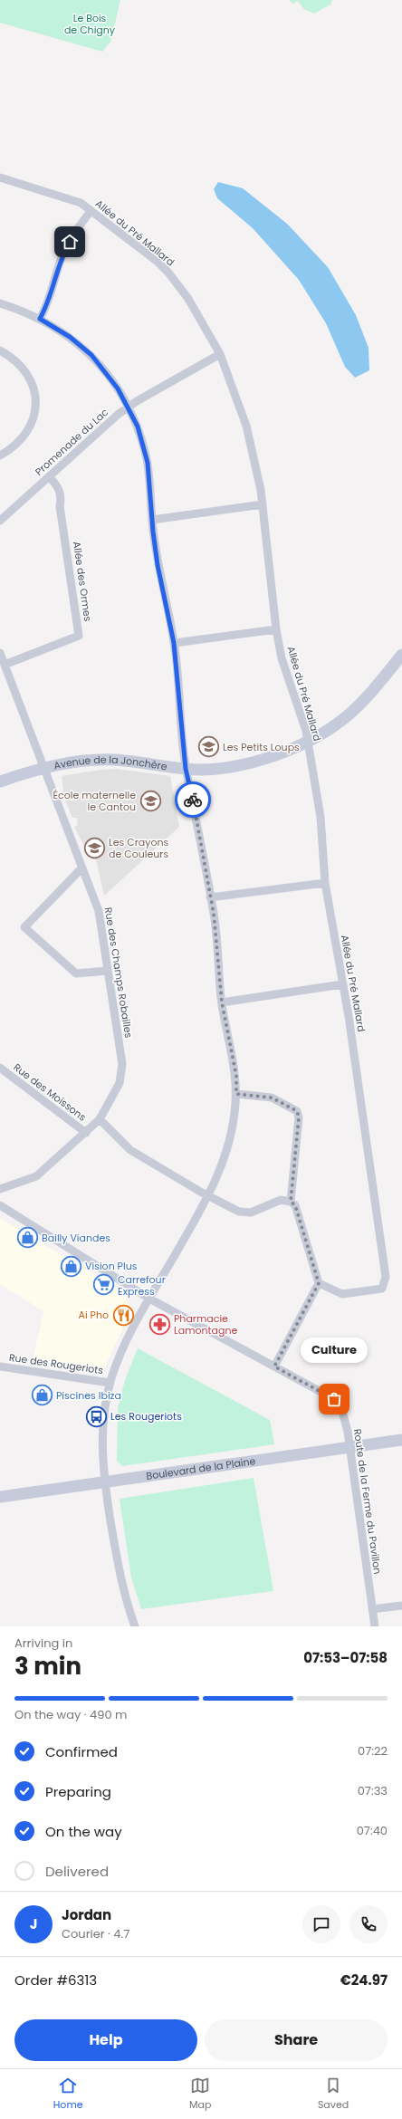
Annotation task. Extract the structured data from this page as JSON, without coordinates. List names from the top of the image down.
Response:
{
  "streets": {
    "main road": ["Avenue de la Jonchère", "Boulevard de la Plaine"],
    "street": [
      "Allée du Pré Mallard",
      "Promenade du Lac",
      "Allée des Ormes",
      "Rue des Champs Robailles",
      "Rue des Moissons",
      "Rue des Rougeriots",
      "Route de la Ferme du Pavillon"
    ]
  },
  "crossings": [
    ["Allée du Pré Mallard", "Promenade du Lac"],
    ["Allée du Pré Mallard", "Avenue de la Jonchère"],
    ["Promenade du Lac", "Allée des Ormes"],
    ["Allée des Ormes", "Rue des Champs Robailles"],
    ["Avenue de la Jonchère", "Rue des Champs Robailles"],
    ["Rue des Champs Robailles", "Rue des Moissons"],
    ["Boulevard de la Plaine", "Route de la Ferme du Pavillon"]
  ],
  "parks": ["Le Bois de Chigny"],
  "places": {
    "school or university": ["Les Petits Loups", "École maternelle le Cantou", "Les Crayons de Couleurs"],
    "shop": ["Bailly Viandes", "Vision Plus", "Piscines Ibiza"],
    "supermarket": ["Carrefour Express"],
    "restaurant": ["Ai Pho"],
    "pharmacy": ["Pharmacie Lamontagne"],
    "other": ["Culture"],
    "bus stop": ["Les Rougeriots"]
  },
  "page": {
    "bubble": "Culture",
    "heading": ["3 min", "Arriving in", "07:53–07:58"],
    "panel": [
      "Jordan",
      "Courier · 4.7",
      "Order #6313",
      "€24.97"
    ],
    "bar": "On the way · 490 m",
    "list": [
      ["Confirmed", "07:22"],
      ["Preparing", "07:33"],
      ["On the way", "07:40"],
      "Delivered"
    ],
    "round": "J",
    "buttons": ["Help", "Share"],
    "tabs": ["Home", "Map", "Saved"]
  }
}
